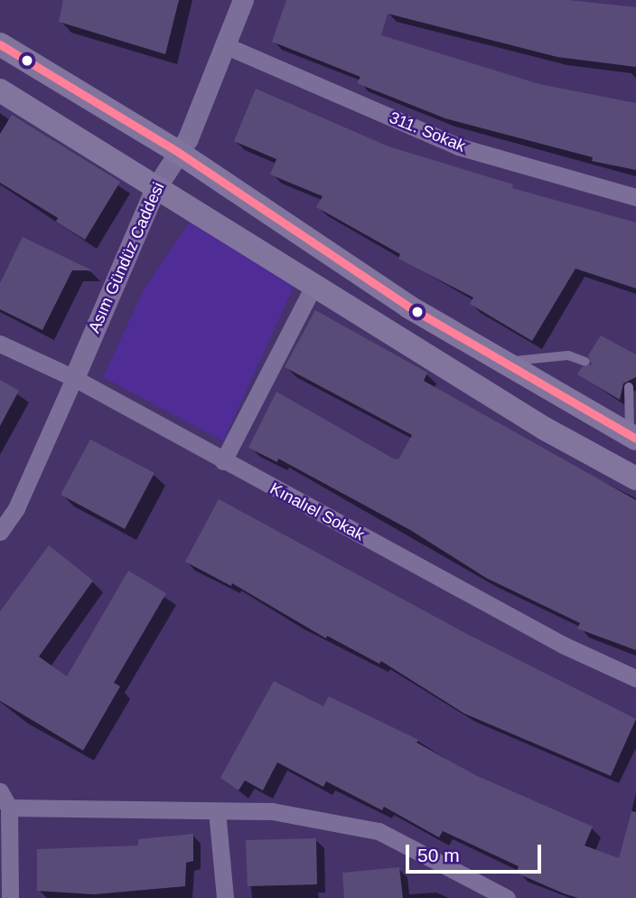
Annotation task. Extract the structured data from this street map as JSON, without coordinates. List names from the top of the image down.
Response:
{
  "streets": {
    "street": ["311. Sokak", "Asım Gündüz Caddesi", "Kınalıel Sokak"]
  },
  "crossings": [
    ["311. Sokak", "Asım Gündüz Caddesi"],
    ["Asım Gündüz Caddesi", "Kınalıel Sokak"]
  ],
  "scale_bar": "50 m"
}
